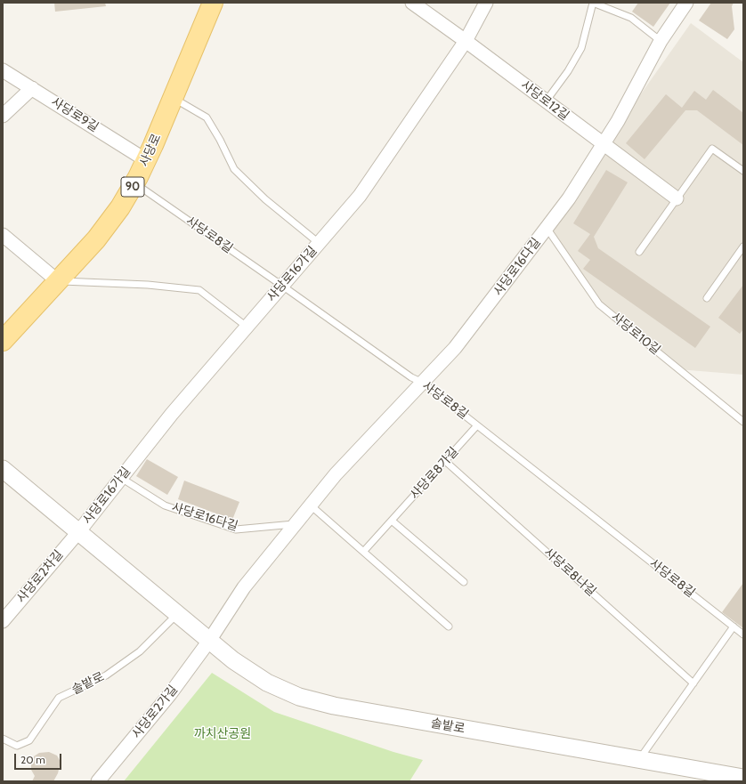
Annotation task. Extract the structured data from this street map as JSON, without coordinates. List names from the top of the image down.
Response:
{
  "streets": {
    "main road": ["사당로", "90"],
    "street": [
      "사당로12길",
      "사당로9길",
      "사당로16다길",
      "사당로16가길",
      "사당로2차길",
      "솔밭로",
      "사당로2가길"
    ],
    "lane": [
      "사당로8길",
      "사당로10길",
      "사당로8가길",
      "사당로8나길"
    ]
  },
  "crossings": [
    ["사당로12길", "사당로16다길"],
    ["사당로12길", "사당로16가길"],
    ["사당로9길", "사당로"],
    ["사당로", "사당로8길"],
    ["사당로8길", "사당로16다길"],
    ["사당로8길", "사당로16가길"],
    ["사당로8길", "사당로8가길"],
    ["사당로16다길", "사당로16가길"],
    ["사당로16다길", "사당로10길"],
    ["사당로16다길", "솔밭로"],
    ["사당로16다길", "사당로2가길"],
    ["사당로16가길", "사당로2차길"],
    ["사당로16가길", "솔밭로"],
    ["사당로8가길", "사당로8나길"],
    ["사당로2차길", "솔밭로"],
    ["솔밭로", "사당로2가길"]
  ],
  "parks": ["까치산공원"],
  "scale_bar": "20 m"
}
